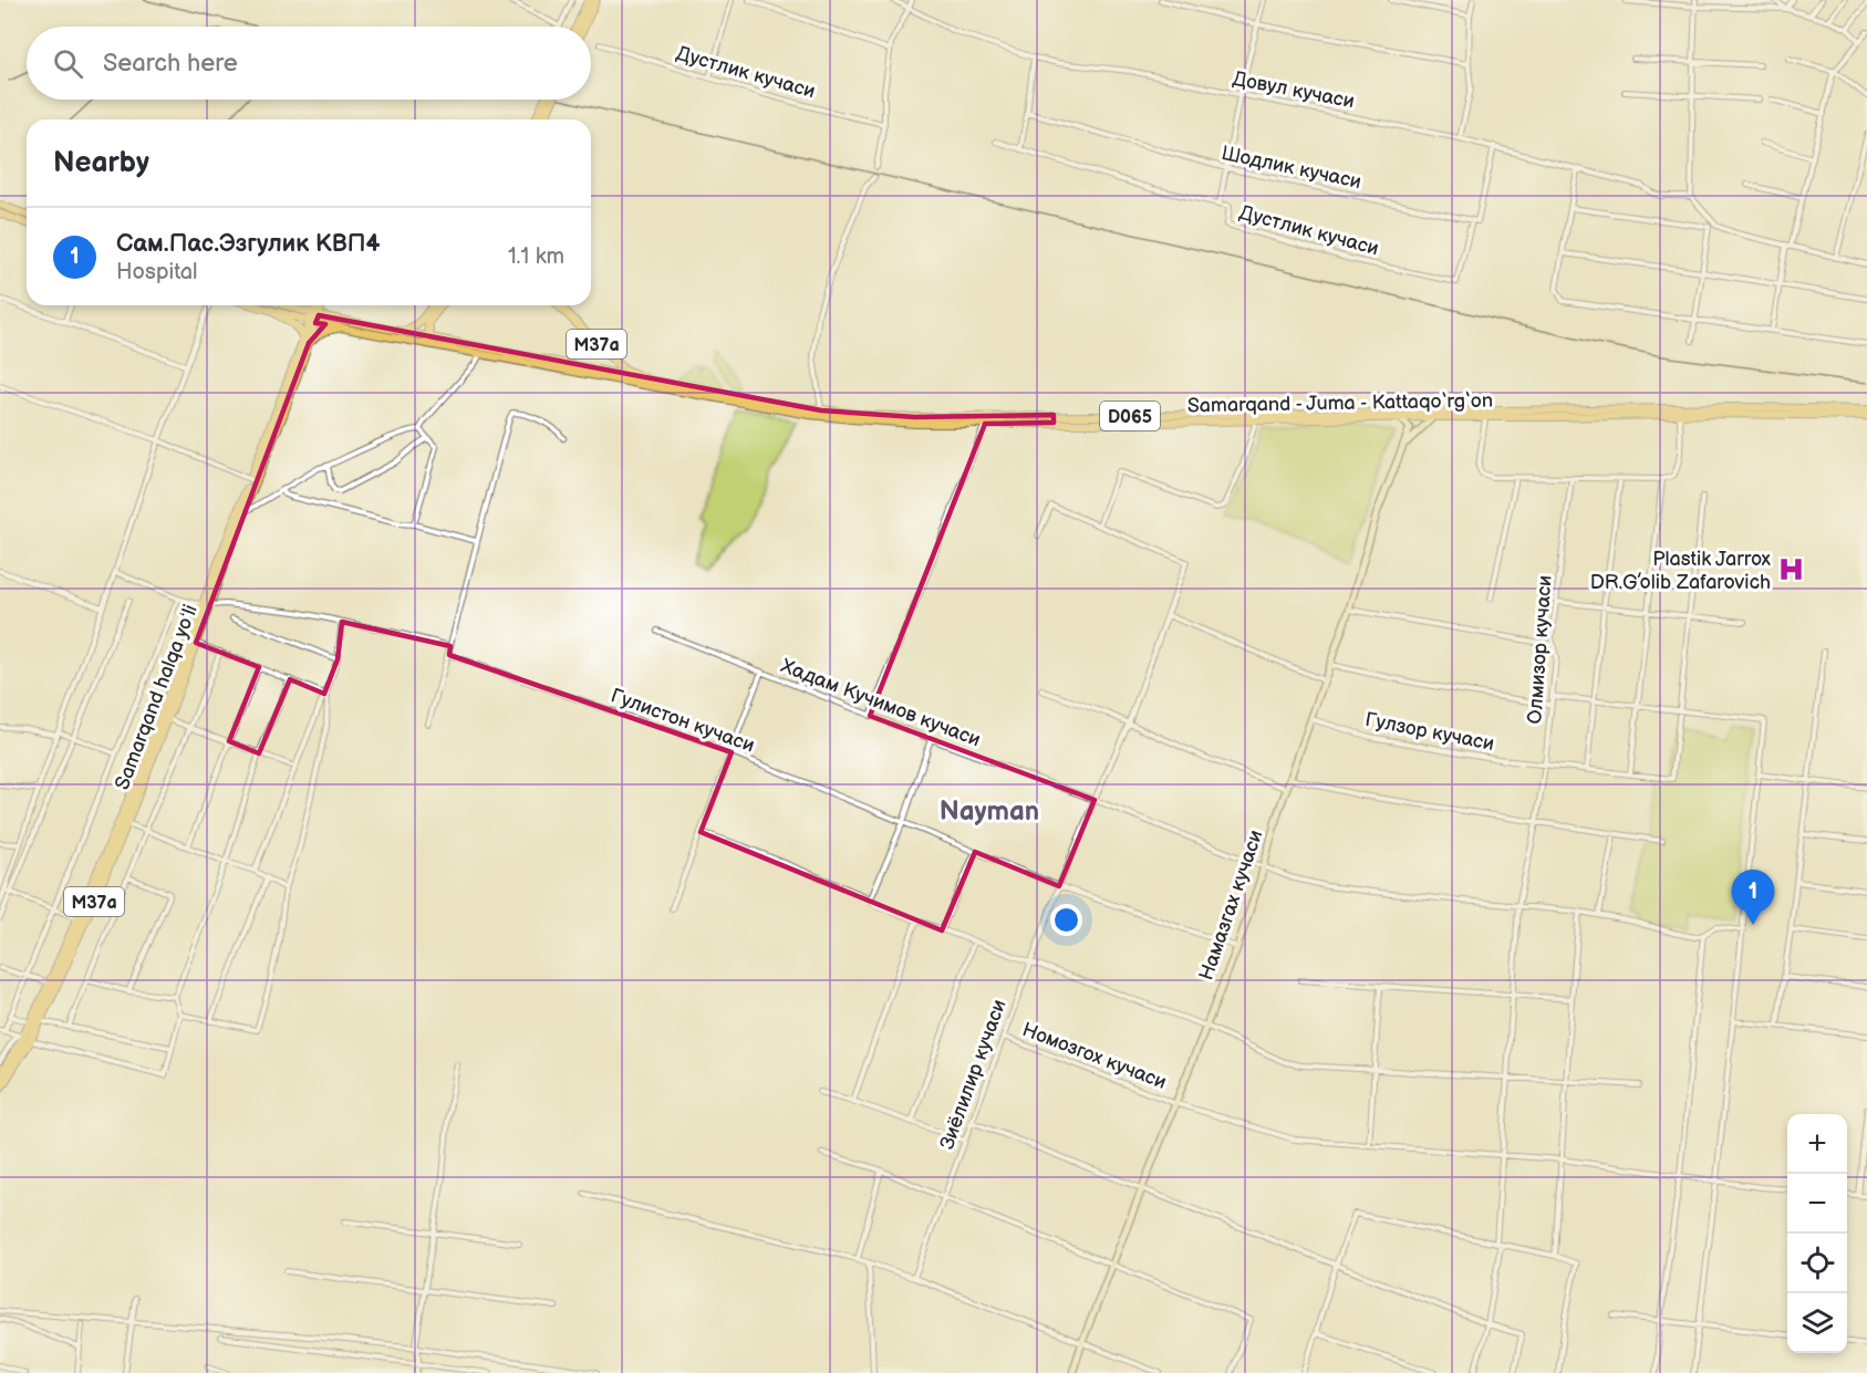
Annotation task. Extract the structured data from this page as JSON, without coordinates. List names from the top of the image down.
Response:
{
  "streets": {
    "highway": ["M37a", "Samarqand halqa yoʻli"],
    "main road": ["Samarqand - Juma - Kattaqo‘rg‘on", "D065"],
    "street": [
      "Дустлик кучаси",
      "Довул кучаси",
      "Шодлик кучаси",
      "Олмизор кучаси",
      "Хадам Кучимов кучаси",
      "Гулистон кучаси",
      "Гулзор кучаси",
      "Намазгах кучаси",
      "Номозгох кучаси",
      "Зиёлилир кучаси"
    ]
  },
  "crossings": [
    ["Дустлик кучаси", "Шодлик кучаси"],
    ["M37a", "Samarqand - Juma - Kattaqo‘rg‘on"],
    ["Samarqand - Juma - Kattaqo‘rg‘on", "Samarqand halqa yoʻli"],
    ["Олмизор кучаси", "Хадам Кучимов кучаси"],
    ["Олмизор кучаси", "Гулзор кучаси"],
    ["Олмизор кучаси", "Номозгох кучаси"],
    ["Хадам Кучимов кучаси", "Намазгах кучаси"],
    ["Хадам Кучимов кучаси", "Зиёлилир кучаси"],
    ["Гулистон кучаси", "Намазгах кучаси"],
    ["Гулистон кучаси", "Зиёлилир кучаси"],
    ["Гулзор кучаси", "Намазгах кучаси"],
    ["Намазгах кучаси", "Номозгох кучаси"],
    ["Номозгох кучаси", "Зиёлилир кучаси"]
  ],
  "districts": ["Nayman"],
  "places": {
    "hospital": ["Plastik Jarrox DR.G’olib Zafarovich"]
  },
  "page": {
    "search": "Search here",
    "heading": "Nearby",
    "list": [
      {
        "mark": "1",
        "name": "Сам.Пас.Эзгулик КВП4",
        "note": "Hospital",
        "value": "1.1 km"
      }
    ],
    "pins": "1",
    "map_buttons": ["+", "−"]
  }
}
